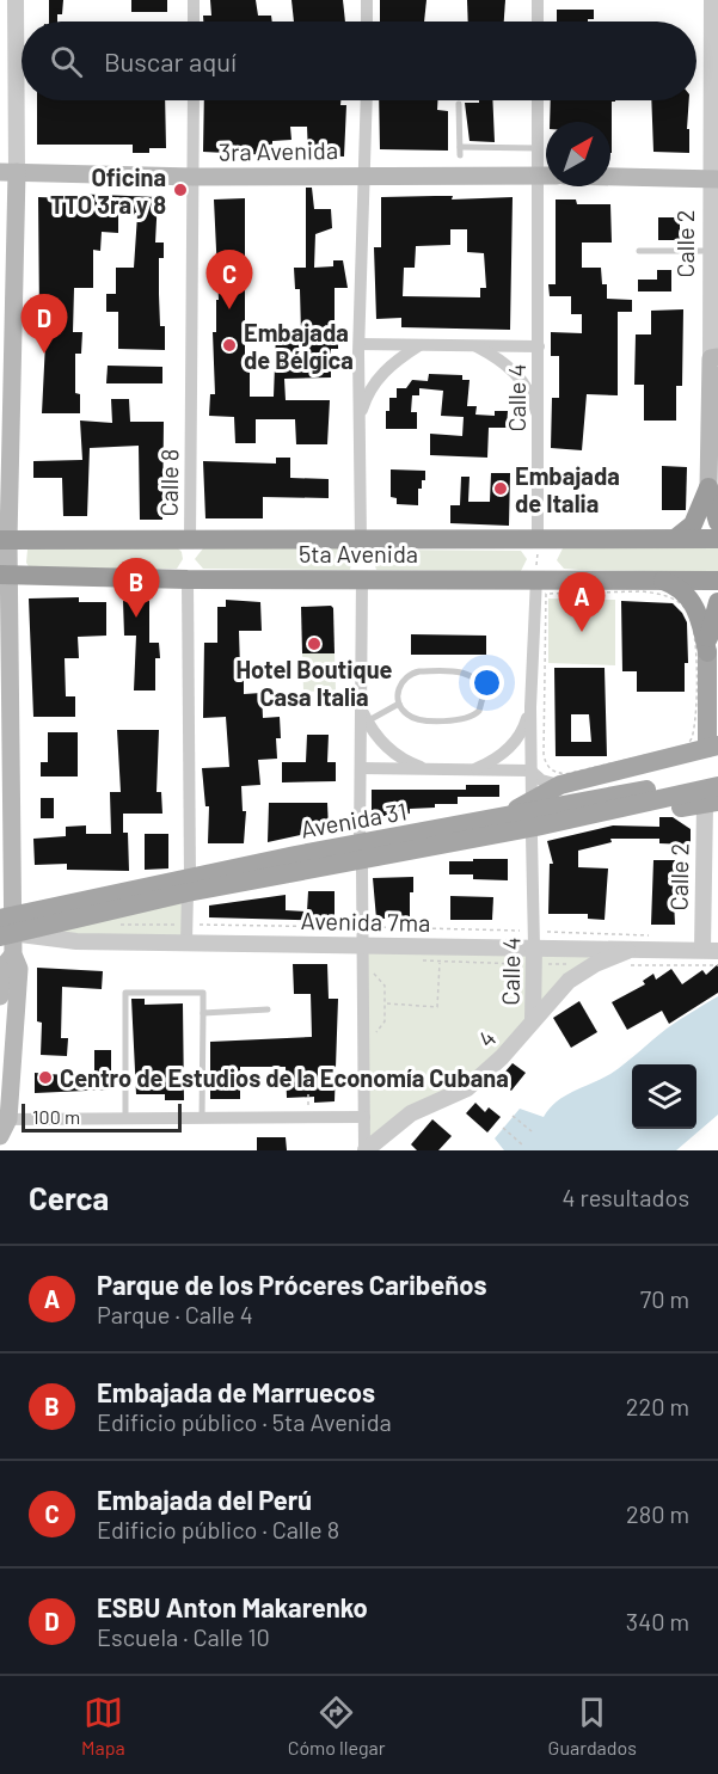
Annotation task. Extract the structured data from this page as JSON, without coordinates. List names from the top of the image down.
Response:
{
  "streets": {
    "highway": ["5ta Avenida"],
    "main road": ["3ra Avenida", "Calle 2", "Avenida 31"],
    "street": [
      "Calle 4",
      "Calle 8",
      "Avenida 7ma",
      "4"
    ]
  },
  "crossings": [
    ["3ra Avenida", "Calle 4"],
    ["3ra Avenida", "Calle 8"],
    ["Calle 2", "Avenida 7ma"],
    ["Calle 4", "5ta Avenida"],
    ["Calle 4", "Avenida 7ma"],
    ["Calle 4", "4"],
    ["Calle 8", "5ta Avenida"],
    ["Avenida 31", "Avenida 7ma"],
    ["Avenida 7ma", "4"]
  ],
  "places": [
    "Oficina TTO 3ra y 8",
    "Embajada de Bélgica",
    "Embajada de Italia",
    "Hotel Boutique Casa Italia",
    "Centro de Estudios de la Economía Cubana"
  ],
  "scale_bar": "100 m",
  "north": "top right",
  "page": {
    "search": "Buscar aquí",
    "pins": [
      "C",
      "D",
      "B",
      "A"
    ],
    "scale": "100 m",
    "heading": ["Cerca", "4 resultados"],
    "list": [
      {
        "mark": "A",
        "name": "Parque de los Próceres Caribeños",
        "note": "Parque · Calle 4",
        "value": "70 m"
      },
      {
        "mark": "B",
        "name": "Embajada de Marruecos",
        "note": "Edificio público · 5ta Avenida",
        "value": "220 m"
      },
      {
        "mark": "C",
        "name": "Embajada del Perú",
        "note": "Edificio público · Calle 8",
        "value": "280 m"
      },
      {
        "mark": "D",
        "name": "ESBU Anton Makarenko",
        "note": "Escuela · Calle 10",
        "value": "340 m"
      }
    ],
    "nav": ["Mapa", "Cómo llegar", "Guardados"]
  }
}
